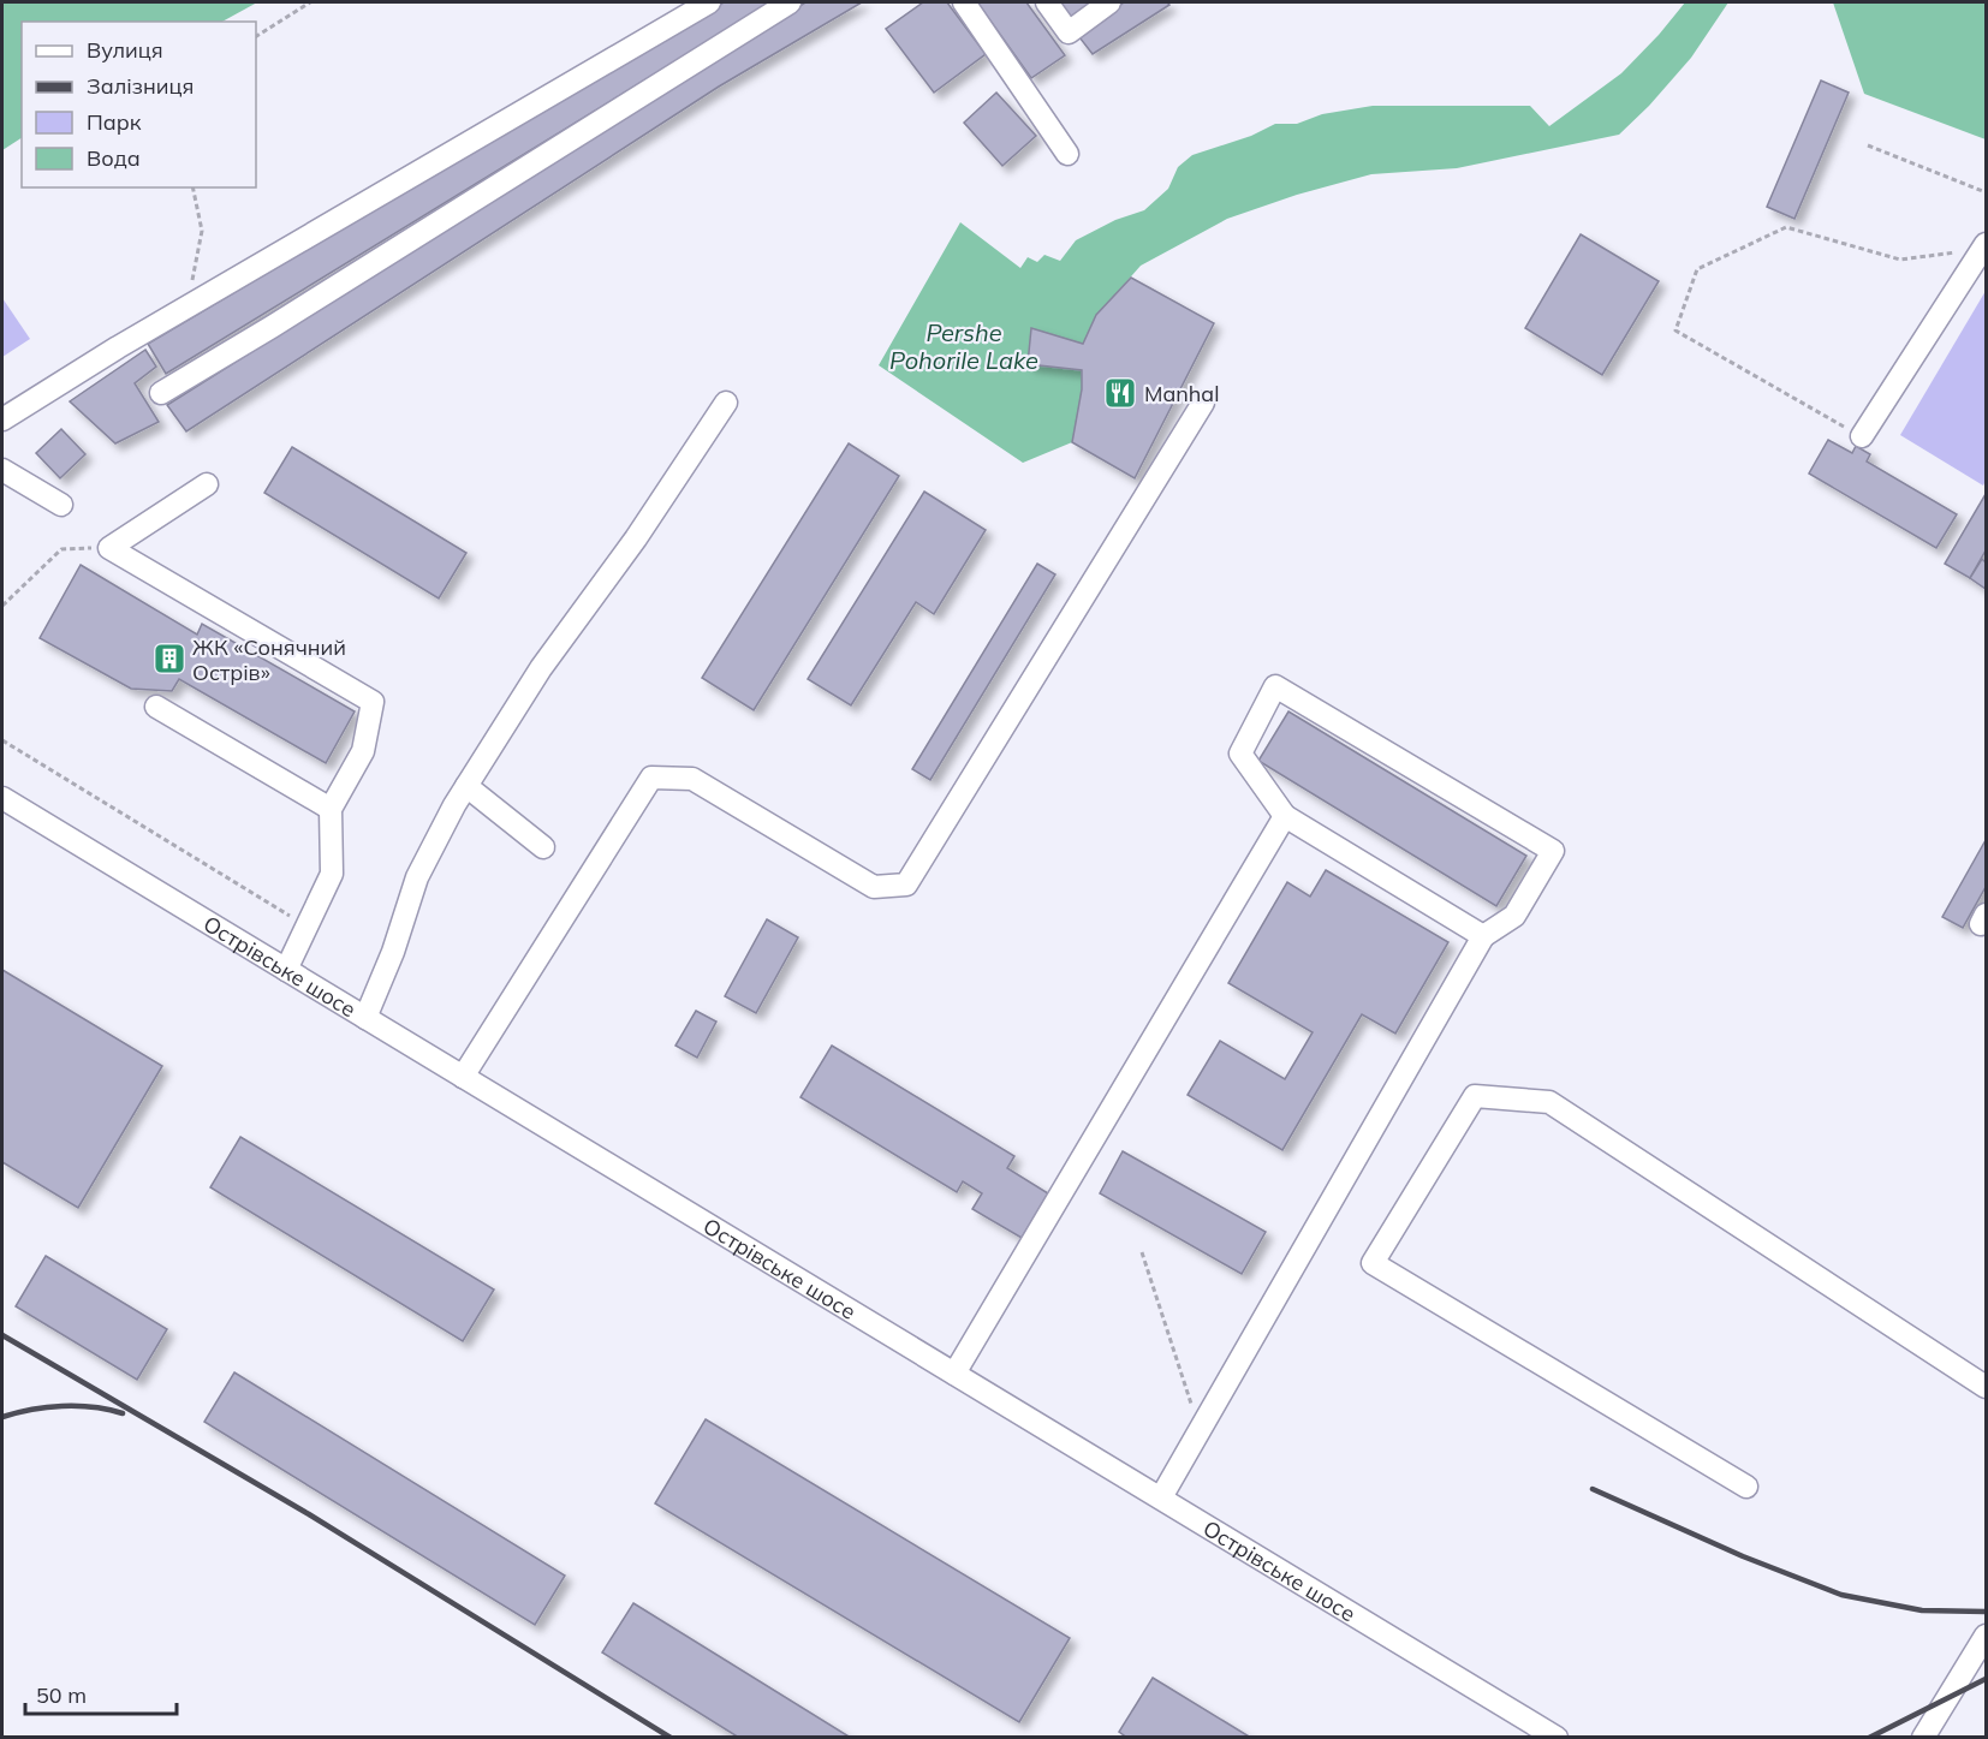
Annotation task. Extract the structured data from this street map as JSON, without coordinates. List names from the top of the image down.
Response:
{
  "streets": {
    "street": ["Острівське шосе"]
  },
  "water": ["Pershe Pohorile Lake"],
  "places": {
    "restaurant": ["Manhal"],
    "building": ["ЖК «Сонячний Острів»"]
  },
  "legend": [
    "Вулиця",
    "Залізниця",
    "Парк",
    "Вода"
  ],
  "scale_bar": "50 m"
}
